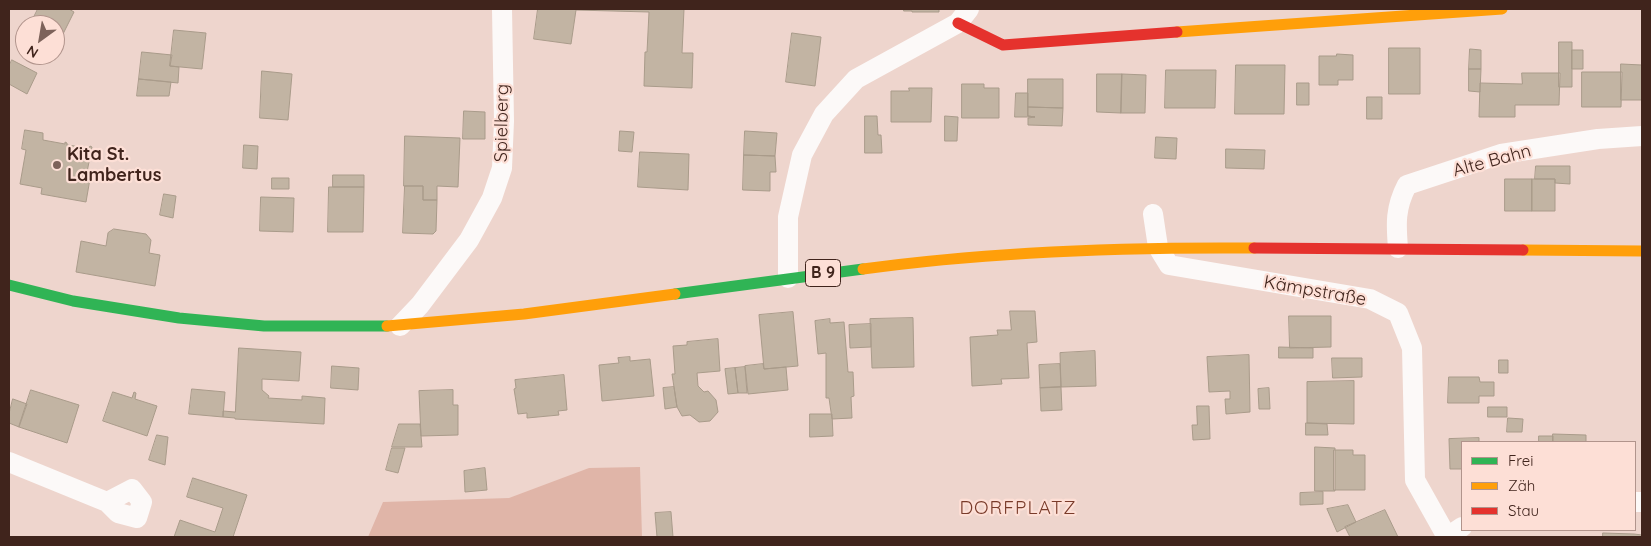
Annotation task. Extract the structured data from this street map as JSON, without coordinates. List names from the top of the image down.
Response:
{
  "streets": {
    "main road": ["B 9"],
    "street": ["Spielberg", "Alte Bahn", "Kämpstraße"]
  },
  "crossings": [
    ["Spielberg", "B 9"],
    ["Alte Bahn", "B 9"],
    ["B 9", "Kämpstraße"]
  ],
  "districts": ["DORFPLATZ"],
  "places": ["Kita St. Lambertus"],
  "legend": ["Frei", "Zäh", "Stau"],
  "north": "bottom left"
}
